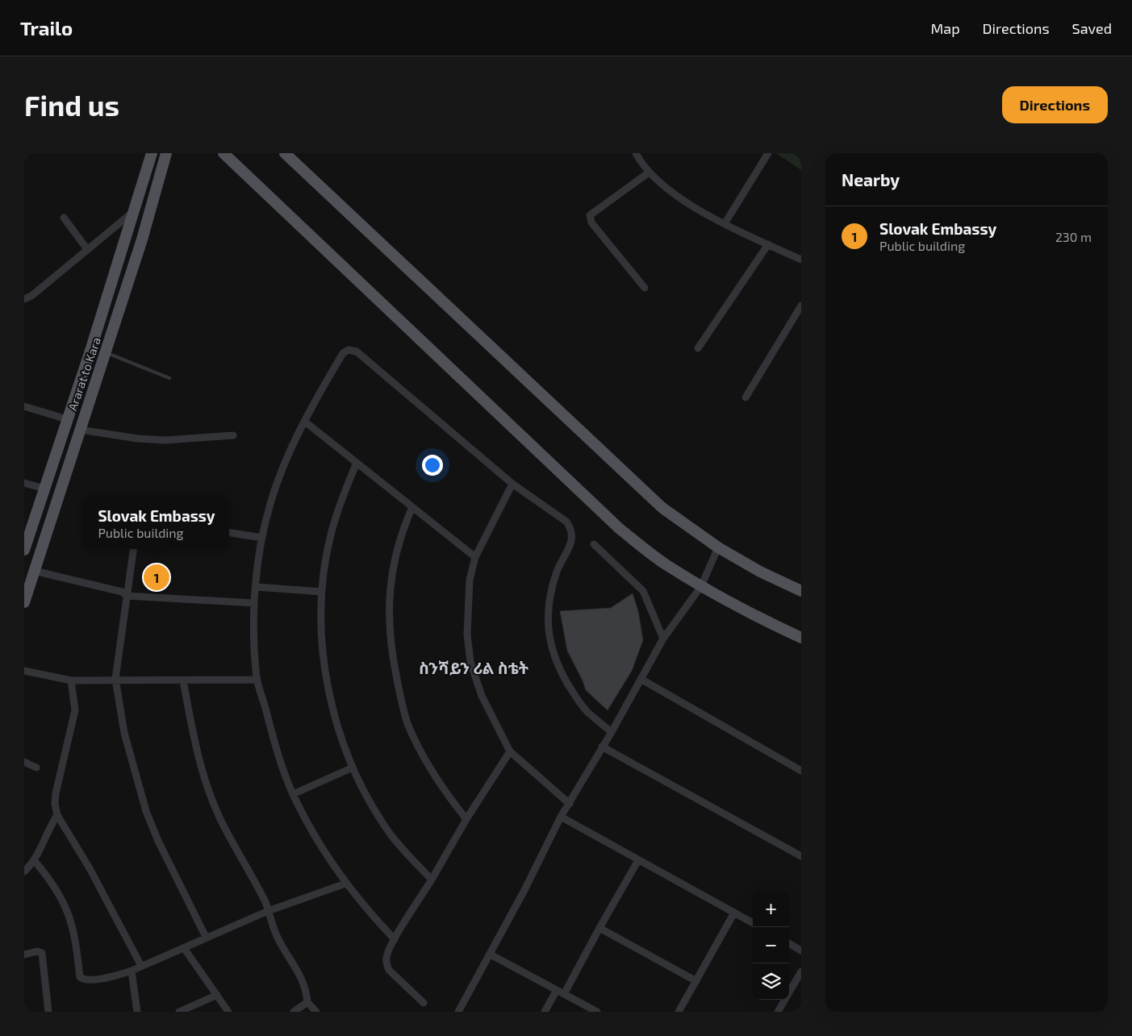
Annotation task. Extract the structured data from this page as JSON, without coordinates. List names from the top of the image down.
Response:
{
  "streets": {
    "main road": ["Ararat to Kara"]
  },
  "districts": ["ስንሻይን ሪል ስቴት"],
  "page": {
    "header": "Trailo",
    "nav": ["Map", "Directions", "Saved"],
    "buttons": "Directions",
    "title": "Find us",
    "heading": "Nearby",
    "list": [
      {
        "mark": "1",
        "name": "Slovak Embassy",
        "note": "Public building",
        "value": "230 m"
      }
    ],
    "popup": ["Slovak Embassy", "Public building"],
    "pins": "1",
    "map_buttons": ["+", "−"]
  }
}
